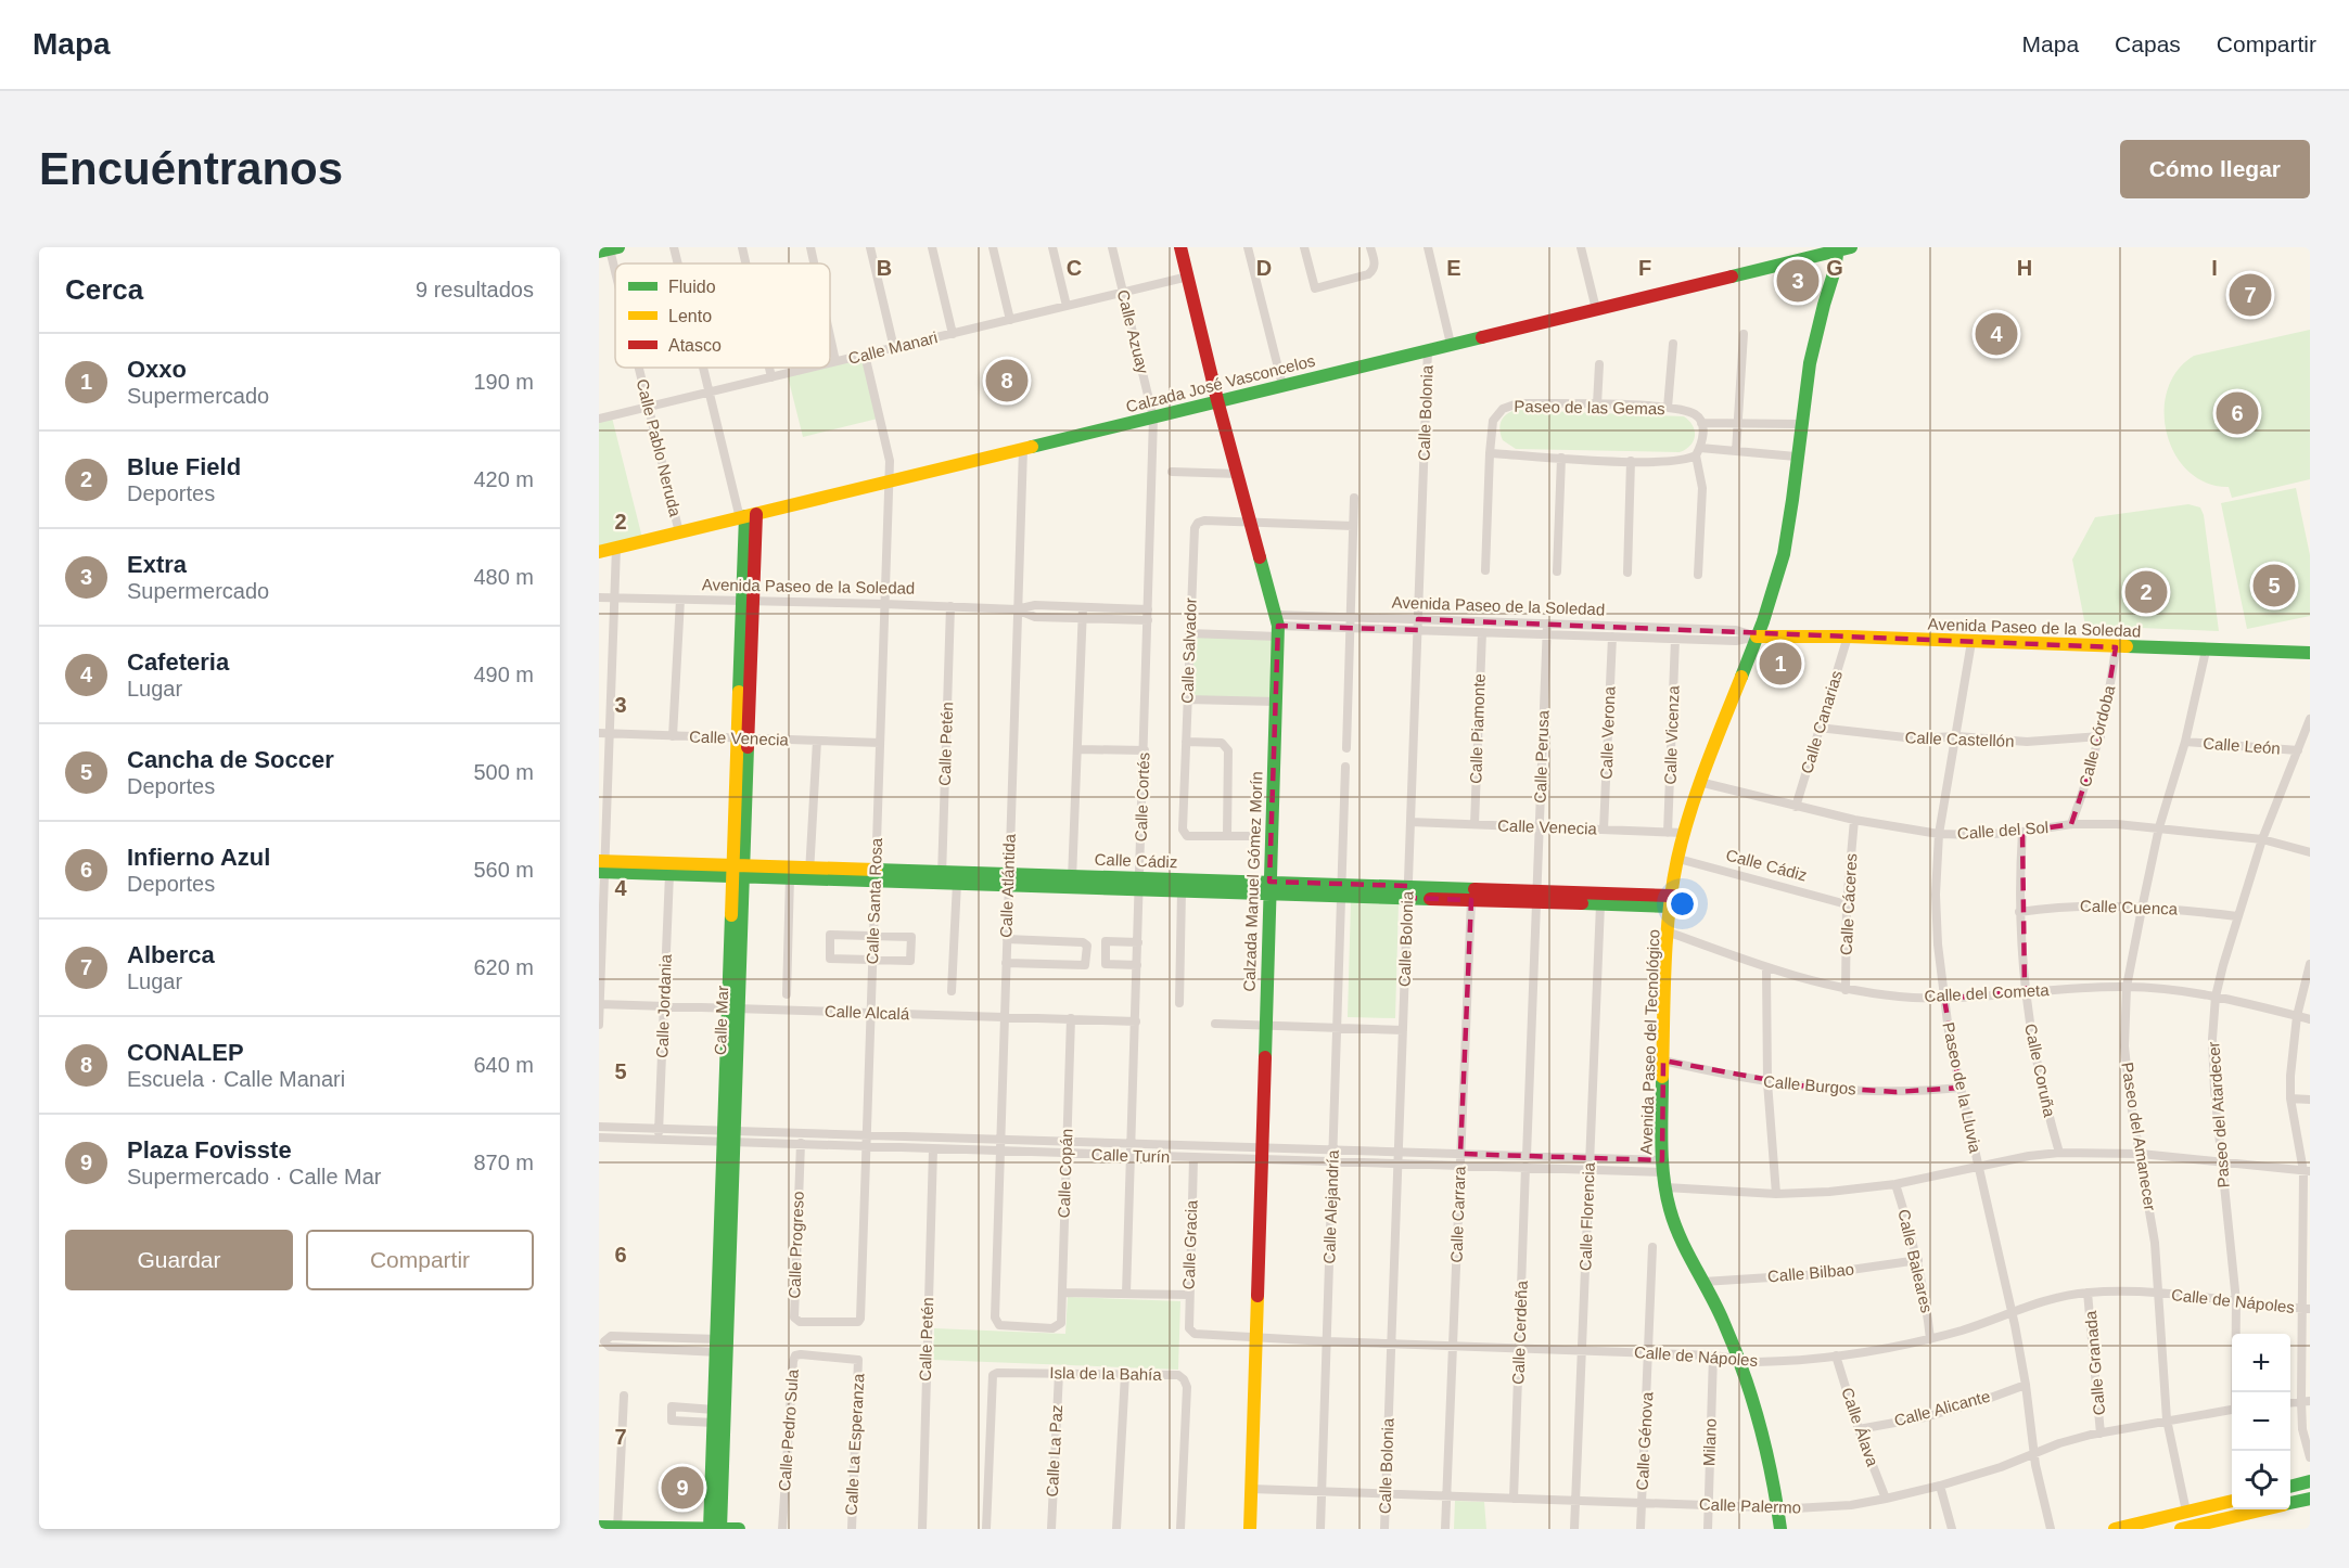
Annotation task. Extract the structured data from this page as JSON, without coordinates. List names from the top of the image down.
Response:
{
  "streets": {
    "street": [
      "Calle Azuay",
      "Calle Manari",
      "Calzada José Vasconcelos",
      "Paseo de las Gemas",
      "Calle Bolonia",
      "Calle Pablo Neruda",
      "Avenida Paseo de la Soledad",
      "Calle Salvador",
      "Calle Canarias",
      "Calle Piamonte",
      "Calle Verona",
      "Calle Vicenza",
      "Calle Córdoba",
      "Calle Venecia",
      "Calle Castellón",
      "Calle Petén",
      "Calle León",
      "Calle Perusa",
      "Calle Cortés",
      "Calle del Sol",
      "Calle Cádiz",
      "Calzada Manuel Gómez Morín",
      "Calle Atlántida",
      "Calle Santa Rosa",
      "Calle Cáceres",
      "Calle Cuenca",
      "Calle del Cometa",
      "Calle Jordania",
      "Calle Alcalá",
      "Calle Mar",
      "Avenida Paseo del Tecnológico",
      "Calle Coruña",
      "Calle Burgos",
      "Paseo de la Lluvia",
      "Paseo del Atardecer",
      "Paseo del Amanecer",
      "Calle Turín",
      "Calle Copán",
      "Calle Alejandría",
      "Calle Carrara",
      "Calle Florencia",
      "Calle Progreso",
      "Calle Gracia",
      "Calle Baleares",
      "Calle Bilbao",
      "Calle de Nápoles",
      "Calle Cerdeña",
      "Calle Granada",
      "Isla de la Bahía",
      "Calle Alicante",
      "Calle Álava",
      "Calle Pedro Sula",
      "Calle Génova",
      "Milano",
      "Calle La Esperanza",
      "Calle La Paz",
      "Calle Palermo"
    ]
  },
  "crossings": [
    ["Calle Azuay", "Calle Manari"],
    ["Calle Azuay", "Calzada José Vasconcelos"],
    ["Calle Azuay", "Calle Cortés"],
    ["Calle Manari", "Calle Pablo Neruda"],
    ["Calle Manari", "Calzada Manuel Gómez Morín"],
    ["Calle Manari", "Calle Santa Rosa"],
    ["Calzada José Vasconcelos", "Calle Bolonia"],
    ["Calzada José Vasconcelos", "Calle Pablo Neruda"],
    ["Calzada José Vasconcelos", "Calle Cortés"],
    ["Calzada José Vasconcelos", "Calzada Manuel Gómez Morín"],
    ["Calzada José Vasconcelos", "Calle Atlántida"],
    ["Calzada José Vasconcelos", "Calle Santa Rosa"],
    ["Calzada José Vasconcelos", "Calle Mar"],
    ["Calzada José Vasconcelos", "Avenida Paseo del Tecnológico"],
    ["Paseo de las Gemas", "Avenida Paseo del Tecnológico"],
    ["Calle Bolonia", "Avenida Paseo de la Soledad"],
    ["Calle Bolonia", "Calle Venecia"],
    ["Calle Bolonia", "Calle Cádiz"],
    ["Calle Bolonia", "Calle Turín"],
    ["Calle Bolonia", "Calle de Nápoles"],
    ["Calle Bolonia", "Calle Palermo"],
    ["Avenida Paseo de la Soledad", "Calle Canarias"],
    ["Avenida Paseo de la Soledad", "Calle Piamonte"],
    ["Avenida Paseo de la Soledad", "Calle Verona"],
    ["Avenida Paseo de la Soledad", "Calle Vicenza"],
    ["Avenida Paseo de la Soledad", "Calle Córdoba"],
    ["Avenida Paseo de la Soledad", "Calle Petén"],
    ["Avenida Paseo de la Soledad", "Calle Perusa"],
    ["Avenida Paseo de la Soledad", "Calle Cortés"],
    ["Avenida Paseo de la Soledad", "Calzada Manuel Gómez Morín"],
    ["Avenida Paseo de la Soledad", "Calle Atlántida"],
    ["Avenida Paseo de la Soledad", "Calle Santa Rosa"],
    ["Avenida Paseo de la Soledad", "Calle Mar"],
    ["Avenida Paseo de la Soledad", "Avenida Paseo del Tecnológico"],
    ["Avenida Paseo de la Soledad", "Paseo de la Lluvia"],
    ["Avenida Paseo de la Soledad", "Paseo del Amanecer"],
    ["Calle Salvador", "Calzada Manuel Gómez Morín"],
    ["Calle Canarias", "Calle Castellón"],
    ["Calle Canarias", "Calle del Sol"],
    ["Calle Piamonte", "Calle Venecia"],
    ["Calle Verona", "Calle Venecia"],
    ["Calle Vicenza", "Calle Venecia"],
    ["Calle Córdoba", "Calle Castellón"],
    ["Calle Córdoba", "Calle del Sol"],
    ["Calle Venecia", "Calle Perusa"],
    ["Calle Venecia", "Calle Santa Rosa"],
    ["Calle Venecia", "Calle Mar"],
    ["Calle Venecia", "Avenida Paseo del Tecnológico"],
    ["Calle Castellón", "Paseo de la Lluvia"],
    ["Calle Petén", "Calle Cádiz"],
    ["Calle Petén", "Calle Turín"],
    ["Calle León", "Paseo del Atardecer"],
    ["Calle León", "Paseo del Amanecer"],
    ["Calle Perusa", "Calle Cádiz"],
    ["Calle Perusa", "Calle Cerdeña"],
    ["Calle Cortés", "Calle Cádiz"],
    ["Calle Cortés", "Calle Alcalá"],
    ["Calle Cortés", "Calle Turín"],
    ["Calle del Sol", "Calle Cáceres"],
    ["Calle del Sol", "Avenida Paseo del Tecnológico"],
    ["Calle del Sol", "Calle Coruña"],
    ["Calle del Sol", "Paseo de la Lluvia"],
    ["Calle del Sol", "Paseo del Atardecer"],
    ["Calle del Sol", "Paseo del Amanecer"],
    ["Calle Cádiz", "Calzada Manuel Gómez Morín"],
    ["Calle Cádiz", "Calle Atlántida"],
    ["Calle Cádiz", "Calle Santa Rosa"],
    ["Calle Cádiz", "Calle Cáceres"],
    ["Calle Cádiz", "Calle Jordania"],
    ["Calle Cádiz", "Calle Mar"],
    ["Calle Cádiz", "Avenida Paseo del Tecnológico"],
    ["Calle Cádiz", "Calle Alejandría"],
    ["Calle Cádiz", "Calle Carrara"],
    ["Calle Cádiz", "Calle Florencia"],
    ["Calle Cádiz", "Calle Cerdeña"],
    ["Calzada Manuel Gómez Morín", "Calle Turín"],
    ["Calzada Manuel Gómez Morín", "Calle de Nápoles"],
    ["Calzada Manuel Gómez Morín", "Calle Palermo"],
    ["Calle Atlántida", "Calle Alcalá"],
    ["Calle Atlántida", "Calle Turín"],
    ["Calle Atlántida", "Calle Copán"],
    ["Calle Santa Rosa", "Calle Alcalá"],
    ["Calle Santa Rosa", "Calle Turín"],
    ["Calle Santa Rosa", "Calle Progreso"],
    ["Calle Cáceres", "Calle del Cometa"],
    ["Calle Cuenca", "Calle Coruña"],
    ["Calle Cuenca", "Paseo del Atardecer"],
    ["Calle Cuenca", "Paseo del Amanecer"],
    ["Calle del Cometa", "Avenida Paseo del Tecnológico"],
    ["Calle del Cometa", "Calle Coruña"],
    ["Calle del Cometa", "Paseo de la Lluvia"],
    ["Calle del Cometa", "Paseo del Atardecer"],
    ["Calle del Cometa", "Paseo del Amanecer"],
    ["Calle Jordania", "Calle Alcalá"],
    ["Calle Jordania", "Calle Turín"],
    ["Calle Alcalá", "Calle Mar"],
    ["Calle Alcalá", "Calle Copán"],
    ["Calle Mar", "Calle Turín"],
    ["Avenida Paseo del Tecnológico", "Calle Burgos"],
    ["Avenida Paseo del Tecnológico", "Calle Turín"],
    ["Avenida Paseo del Tecnológico", "Calle Bilbao"],
    ["Avenida Paseo del Tecnológico", "Calle de Nápoles"],
    ["Avenida Paseo del Tecnológico", "Calle Palermo"],
    ["Calle Burgos", "Paseo de la Lluvia"],
    ["Paseo de la Lluvia", "Calle de Nápoles"],
    ["Paseo de la Lluvia", "Calle Alicante"],
    ["Paseo de la Lluvia", "Calle Palermo"],
    ["Paseo del Atardecer", "Calle de Nápoles"],
    ["Paseo del Amanecer", "Calle de Nápoles"],
    ["Paseo del Amanecer", "Calle Palermo"],
    ["Calle Turín", "Calle Copán"],
    ["Calle Turín", "Calle Alejandría"],
    ["Calle Turín", "Calle Carrara"],
    ["Calle Turín", "Calle Florencia"],
    ["Calle Turín", "Calle Progreso"],
    ["Calle Turín", "Calle Gracia"],
    ["Calle Turín", "Calle Cerdeña"],
    ["Calle Alejandría", "Calle de Nápoles"],
    ["Calle Alejandría", "Calle Palermo"],
    ["Calle Carrara", "Calle de Nápoles"],
    ["Calle Carrara", "Calle Palermo"],
    ["Calle Florencia", "Calle de Nápoles"],
    ["Calle Florencia", "Calle Palermo"],
    ["Calle Gracia", "Calle de Nápoles"],
    ["Calle Baleares", "Calle Bilbao"],
    ["Calle Baleares", "Calle de Nápoles"],
    ["Calle de Nápoles", "Calle Cerdeña"],
    ["Calle de Nápoles", "Calle Granada"],
    ["Calle de Nápoles", "Calle Álava"],
    ["Calle de Nápoles", "Calle Génova"],
    ["Calle de Nápoles", "Milano"],
    ["Calle Cerdeña", "Calle Palermo"],
    ["Calle Granada", "Calle Palermo"],
    ["Isla de la Bahía", "Calle La Paz"],
    ["Calle Alicante", "Calle Álava"],
    ["Calle Álava", "Calle Palermo"],
    ["Calle Pedro Sula", "Calle La Esperanza"],
    ["Calle Génova", "Calle Palermo"],
    ["Milano", "Calle Palermo"]
  ],
  "legend": ["Fluido", "Lento", "Atasco"],
  "page": {
    "header": "Mapa",
    "nav": ["Mapa", "Capas", "Compartir"],
    "buttons": [
      "Cómo llegar",
      ["Guardar", "Compartir"]
    ],
    "title": "Encuéntranos",
    "heading": ["Cerca", "9 resultados"],
    "pins": [
      "3",
      "7",
      "4",
      "8",
      "6",
      "5",
      "2",
      "1",
      "9"
    ],
    "list": [
      {
        "mark": "1",
        "name": "Oxxo",
        "note": "Supermercado",
        "value": "190 m"
      },
      {
        "mark": "2",
        "name": "Blue Field",
        "note": "Deportes",
        "value": "420 m"
      },
      {
        "mark": "3",
        "name": "Extra",
        "note": "Supermercado",
        "value": "480 m"
      },
      {
        "mark": "4",
        "name": "Cafeteria",
        "note": "Lugar",
        "value": "490 m"
      },
      {
        "mark": "5",
        "name": "Cancha de Soccer",
        "note": "Deportes",
        "value": "500 m"
      },
      {
        "mark": "6",
        "name": "Infierno Azul",
        "note": "Deportes",
        "value": "560 m"
      },
      {
        "mark": "7",
        "name": "Alberca",
        "note": "Lugar",
        "value": "620 m"
      },
      {
        "mark": "8",
        "name": "CONALEP",
        "note": "Escuela · Calle Manari",
        "value": "640 m"
      },
      {
        "mark": "9",
        "name": "Plaza Fovisste",
        "note": "Supermercado · Calle Mar",
        "value": "870 m"
      }
    ],
    "map_buttons": ["+", "−"]
  },
  "grid": {
    "columns": [
      "B",
      "C",
      "D",
      "E",
      "F",
      "G",
      "H",
      "I"
    ],
    "rows": [
      "2",
      "3",
      "4",
      "5",
      "6",
      "7"
    ]
  }
}
